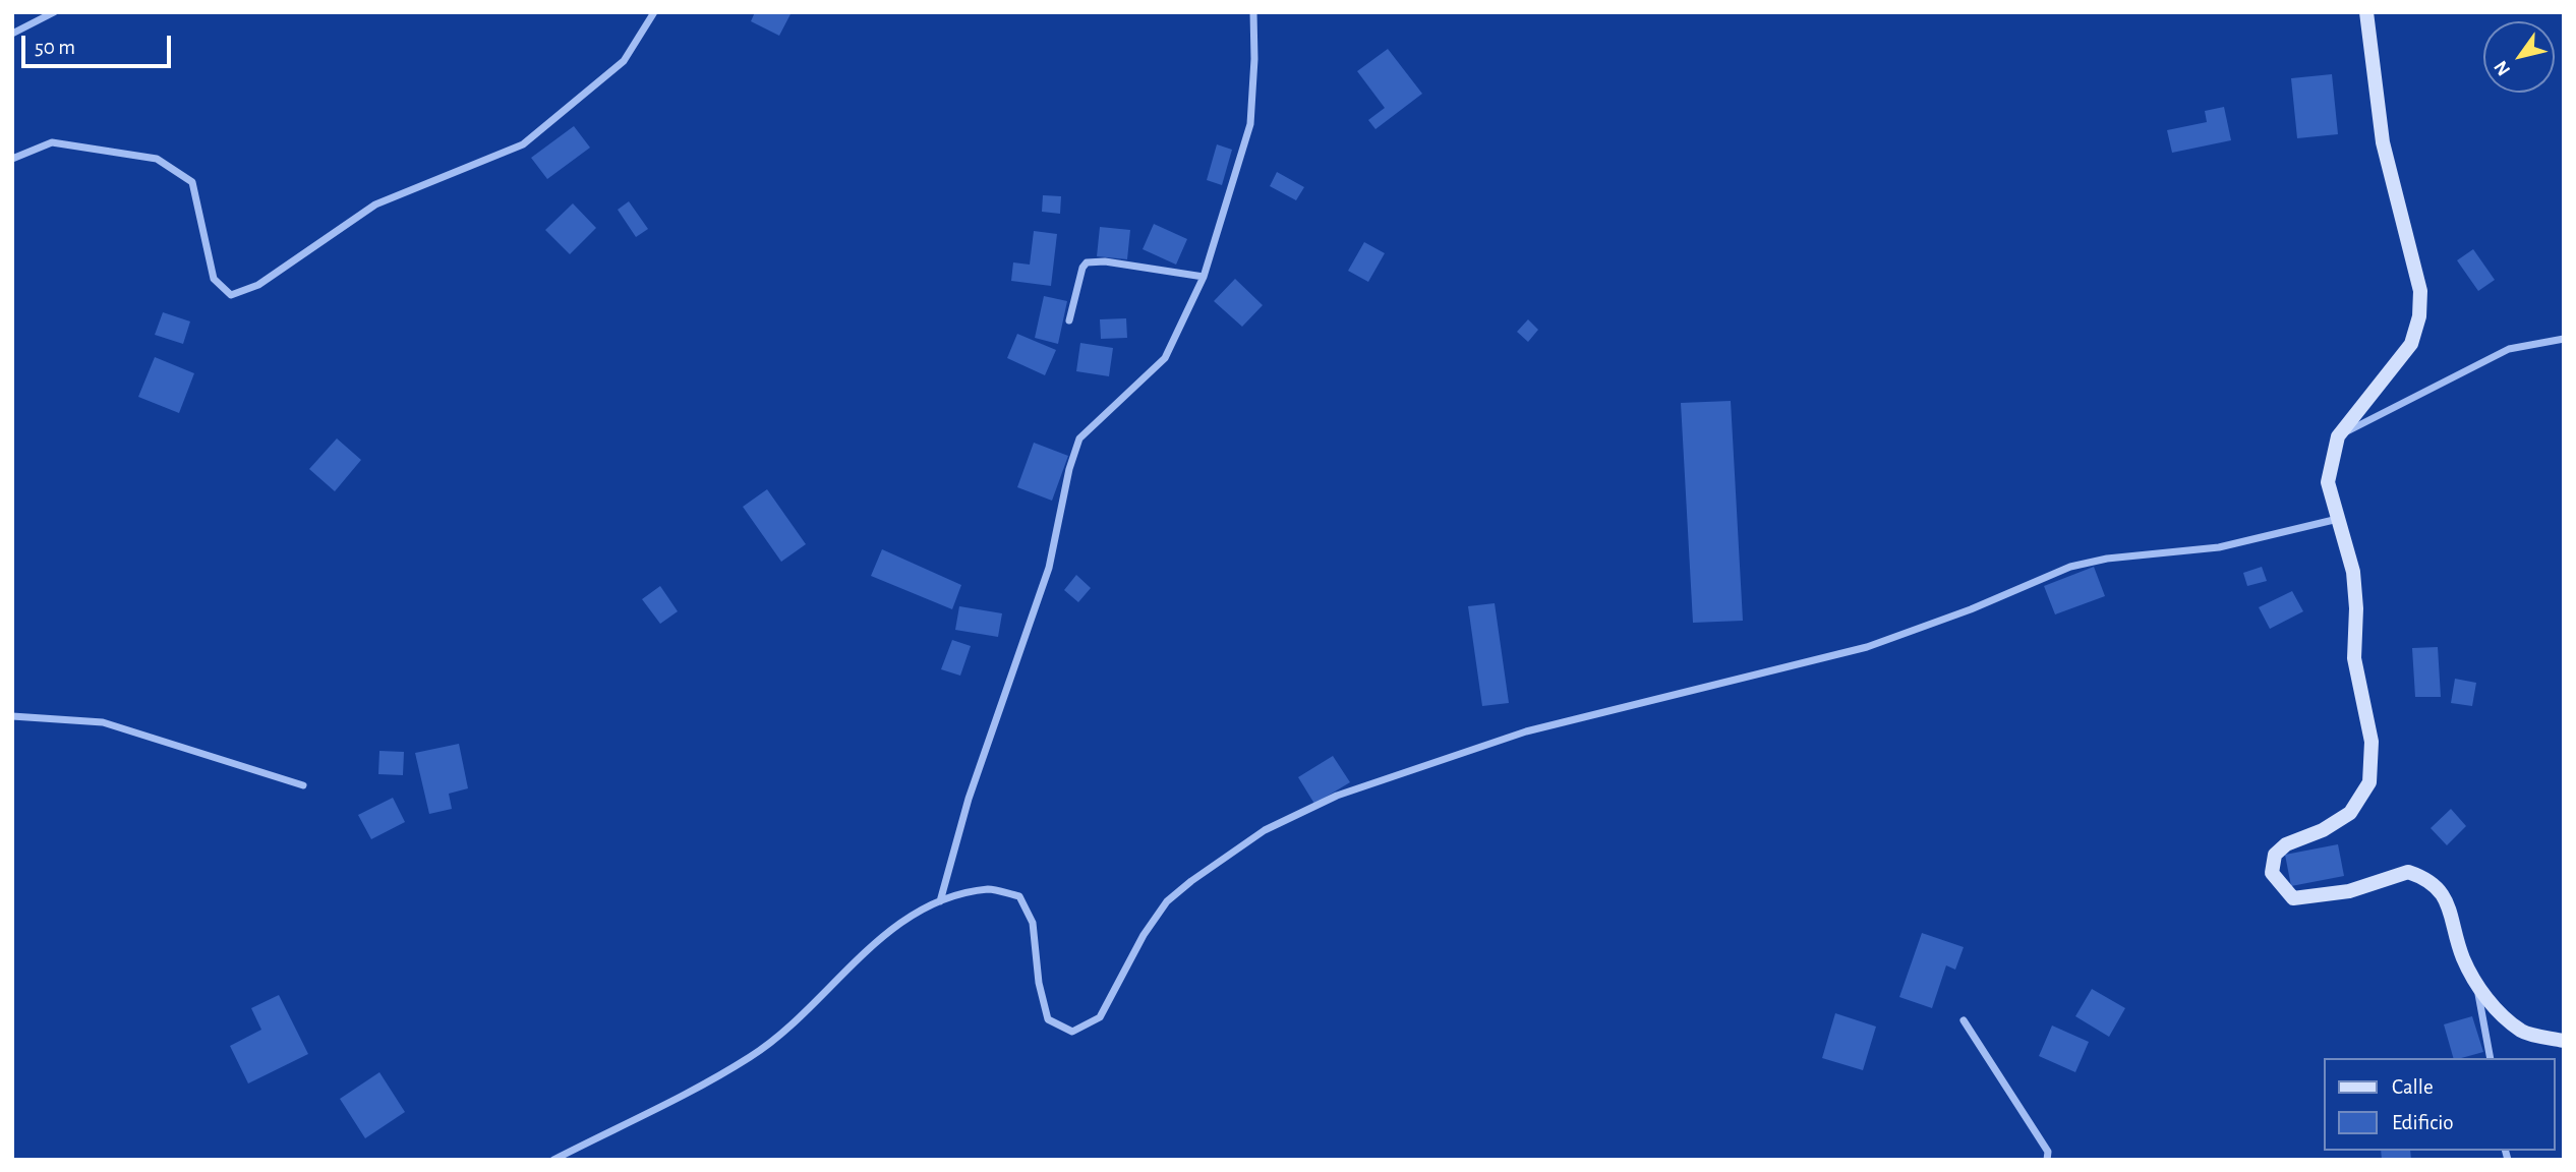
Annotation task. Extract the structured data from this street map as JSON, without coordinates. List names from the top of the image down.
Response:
{
  "legend": ["Calle", "Edificio"],
  "scale_bar": "50 m",
  "north": "bottom left"
}
